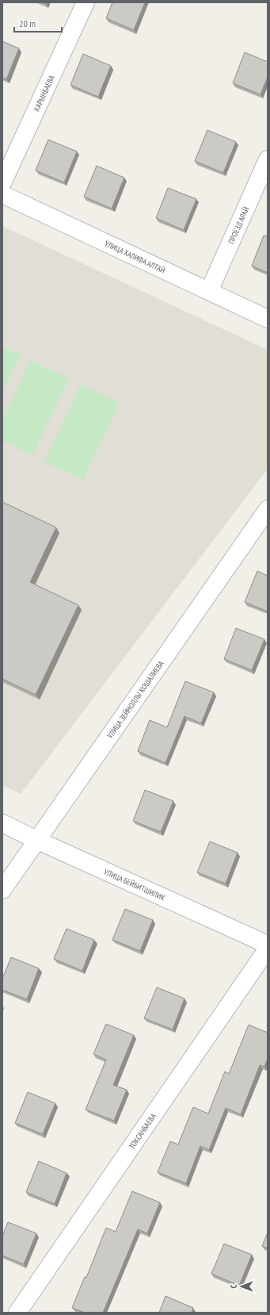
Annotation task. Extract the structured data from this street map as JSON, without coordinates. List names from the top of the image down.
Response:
{
  "streets": {
    "street": [
      "КАРЫНБАЕВА",
      "ПРОЕЗД АРАЙ",
      "УЛИЦА ХАЛИФА АЛТАЙ",
      "УЛИЦА ЗЕЙНОЛЛЫ КОШАЛИЕВА",
      "УЛИЦА БЕЙБИТШИЛИК",
      "ТОКСАНБАЕВА"
    ]
  },
  "crossings": [
    ["ПРОЕЗД АРАЙ", "УЛИЦА ХАЛИФА АЛТАЙ"],
    ["УЛИЦА ЗЕЙНОЛЛЫ КОШАЛИЕВА", "УЛИЦА БЕЙБИТШИЛИК"]
  ],
  "scale_bar": "20 m",
  "north": "left"
}
